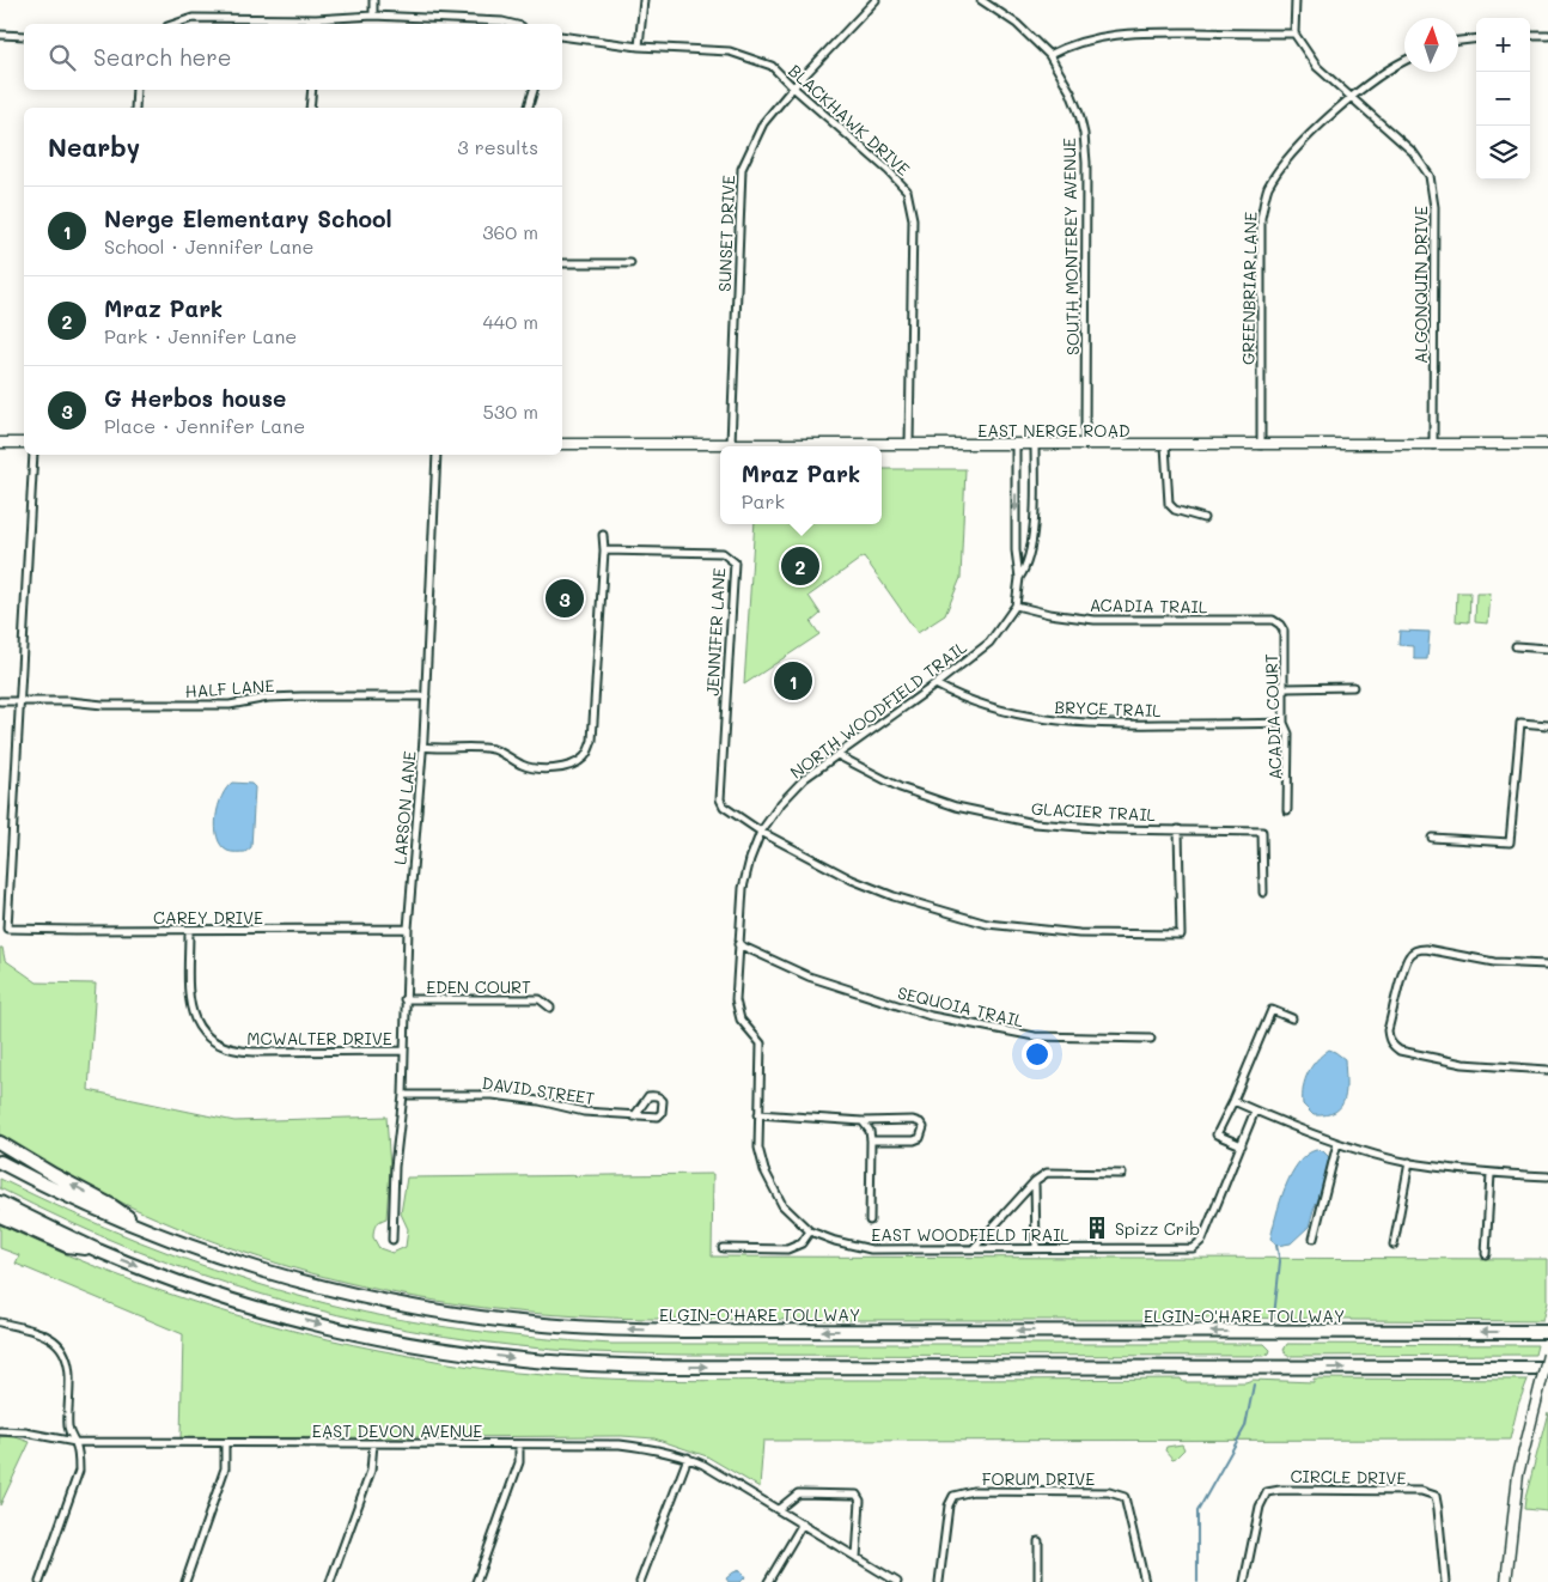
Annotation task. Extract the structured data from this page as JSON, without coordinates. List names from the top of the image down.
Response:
{
  "streets": {
    "highway": ["ELGIN-O'HARE TOLLWAY"],
    "main road": ["EAST NERGE ROAD"],
    "street": [
      "BLACKHAWK DRIVE",
      "SUNSET DRIVE",
      "SOUTH MONTEREY AVENUE",
      "ALGONQUIN DRIVE",
      "GREENBRIAR LANE",
      "ACADIA TRAIL",
      "JENNIFER LANE",
      "HALF LANE",
      "BRYCE TRAIL",
      "NORTH WOODFIELD TRAIL",
      "ACADIA COURT",
      "LARSON LANE",
      "GLACIER TRAIL",
      "CAREY DRIVE",
      "EDEN COURT",
      "SEQUOIA TRAIL",
      "MCWALTER DRIVE",
      "DAVID STREET",
      "EAST WOODFIELD TRAIL",
      "EAST DEVON AVENUE",
      "CIRCLE DRIVE",
      "FORUM DRIVE"
    ]
  },
  "crossings": [
    ["BLACKHAWK DRIVE", "SUNSET DRIVE"],
    ["BLACKHAWK DRIVE", "EAST NERGE ROAD"],
    ["SUNSET DRIVE", "EAST NERGE ROAD"],
    ["SOUTH MONTEREY AVENUE", "EAST NERGE ROAD"],
    ["ALGONQUIN DRIVE", "GREENBRIAR LANE"],
    ["ALGONQUIN DRIVE", "EAST NERGE ROAD"],
    ["GREENBRIAR LANE", "EAST NERGE ROAD"],
    ["EAST NERGE ROAD", "NORTH WOODFIELD TRAIL"],
    ["ACADIA TRAIL", "NORTH WOODFIELD TRAIL"],
    ["ACADIA TRAIL", "ACADIA COURT"],
    ["JENNIFER LANE", "NORTH WOODFIELD TRAIL"],
    ["HALF LANE", "LARSON LANE"],
    ["HALF LANE", "CAREY DRIVE"],
    ["BRYCE TRAIL", "NORTH WOODFIELD TRAIL"],
    ["BRYCE TRAIL", "ACADIA COURT"],
    ["NORTH WOODFIELD TRAIL", "GLACIER TRAIL"],
    ["NORTH WOODFIELD TRAIL", "SEQUOIA TRAIL"],
    ["NORTH WOODFIELD TRAIL", "EAST WOODFIELD TRAIL"],
    ["LARSON LANE", "CAREY DRIVE"],
    ["LARSON LANE", "EDEN COURT"],
    ["LARSON LANE", "MCWALTER DRIVE"],
    ["LARSON LANE", "DAVID STREET"],
    ["CAREY DRIVE", "MCWALTER DRIVE"]
  ],
  "places": {
    "building": ["Spizz Crib"]
  },
  "north": "top",
  "page": {
    "map_buttons": ["+", "−"],
    "search": "Search here",
    "heading": ["Nearby", "3 results"],
    "list": [
      {
        "mark": "1",
        "name": "Nerge Elementary School",
        "note": "School · Jennifer Lane",
        "value": "360 m"
      },
      {
        "mark": "2",
        "name": "Mraz Park",
        "note": "Park · Jennifer Lane",
        "value": "440 m"
      },
      {
        "mark": "3",
        "name": "G Herbos house",
        "note": "Place · Jennifer Lane",
        "value": "530 m"
      }
    ],
    "popup": ["Mraz Park", "Park"],
    "pins": ["2", "3", "1"]
  }
}
